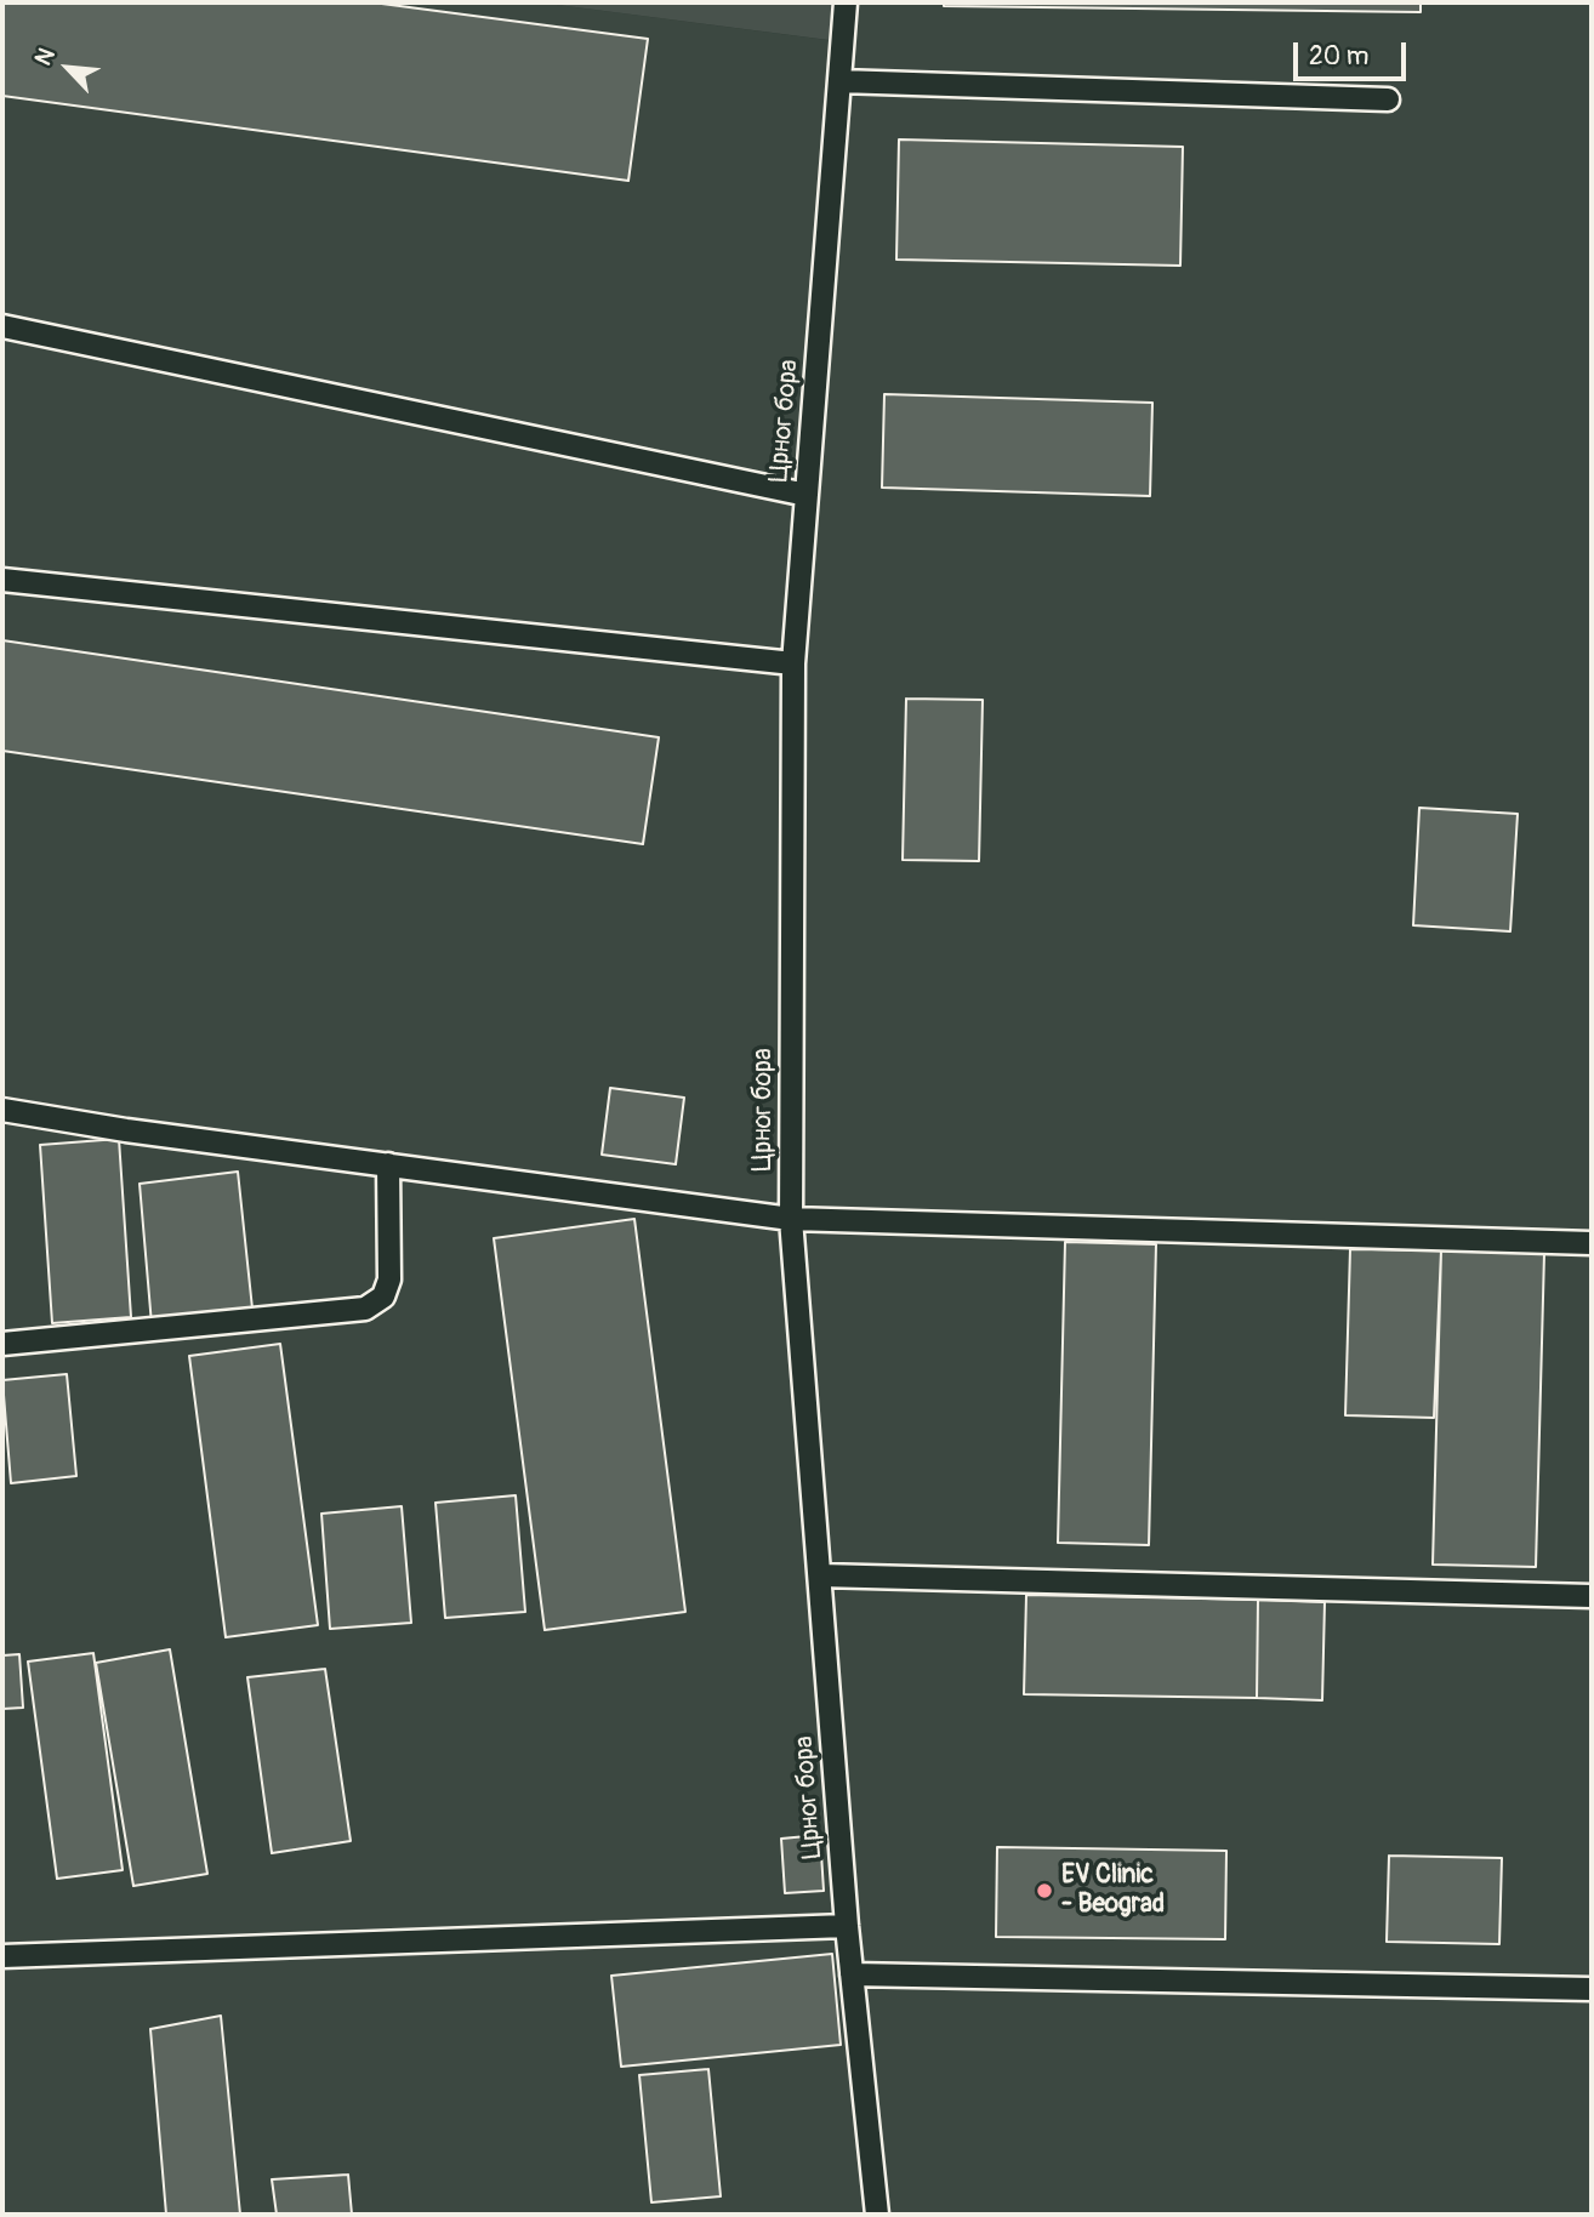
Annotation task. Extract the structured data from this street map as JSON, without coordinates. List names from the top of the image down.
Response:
{
  "streets": {
    "lane": ["Црног бора"]
  },
  "places": ["EV Clinic - Beograd"],
  "scale_bar": "20 m",
  "north": "top left"
}
